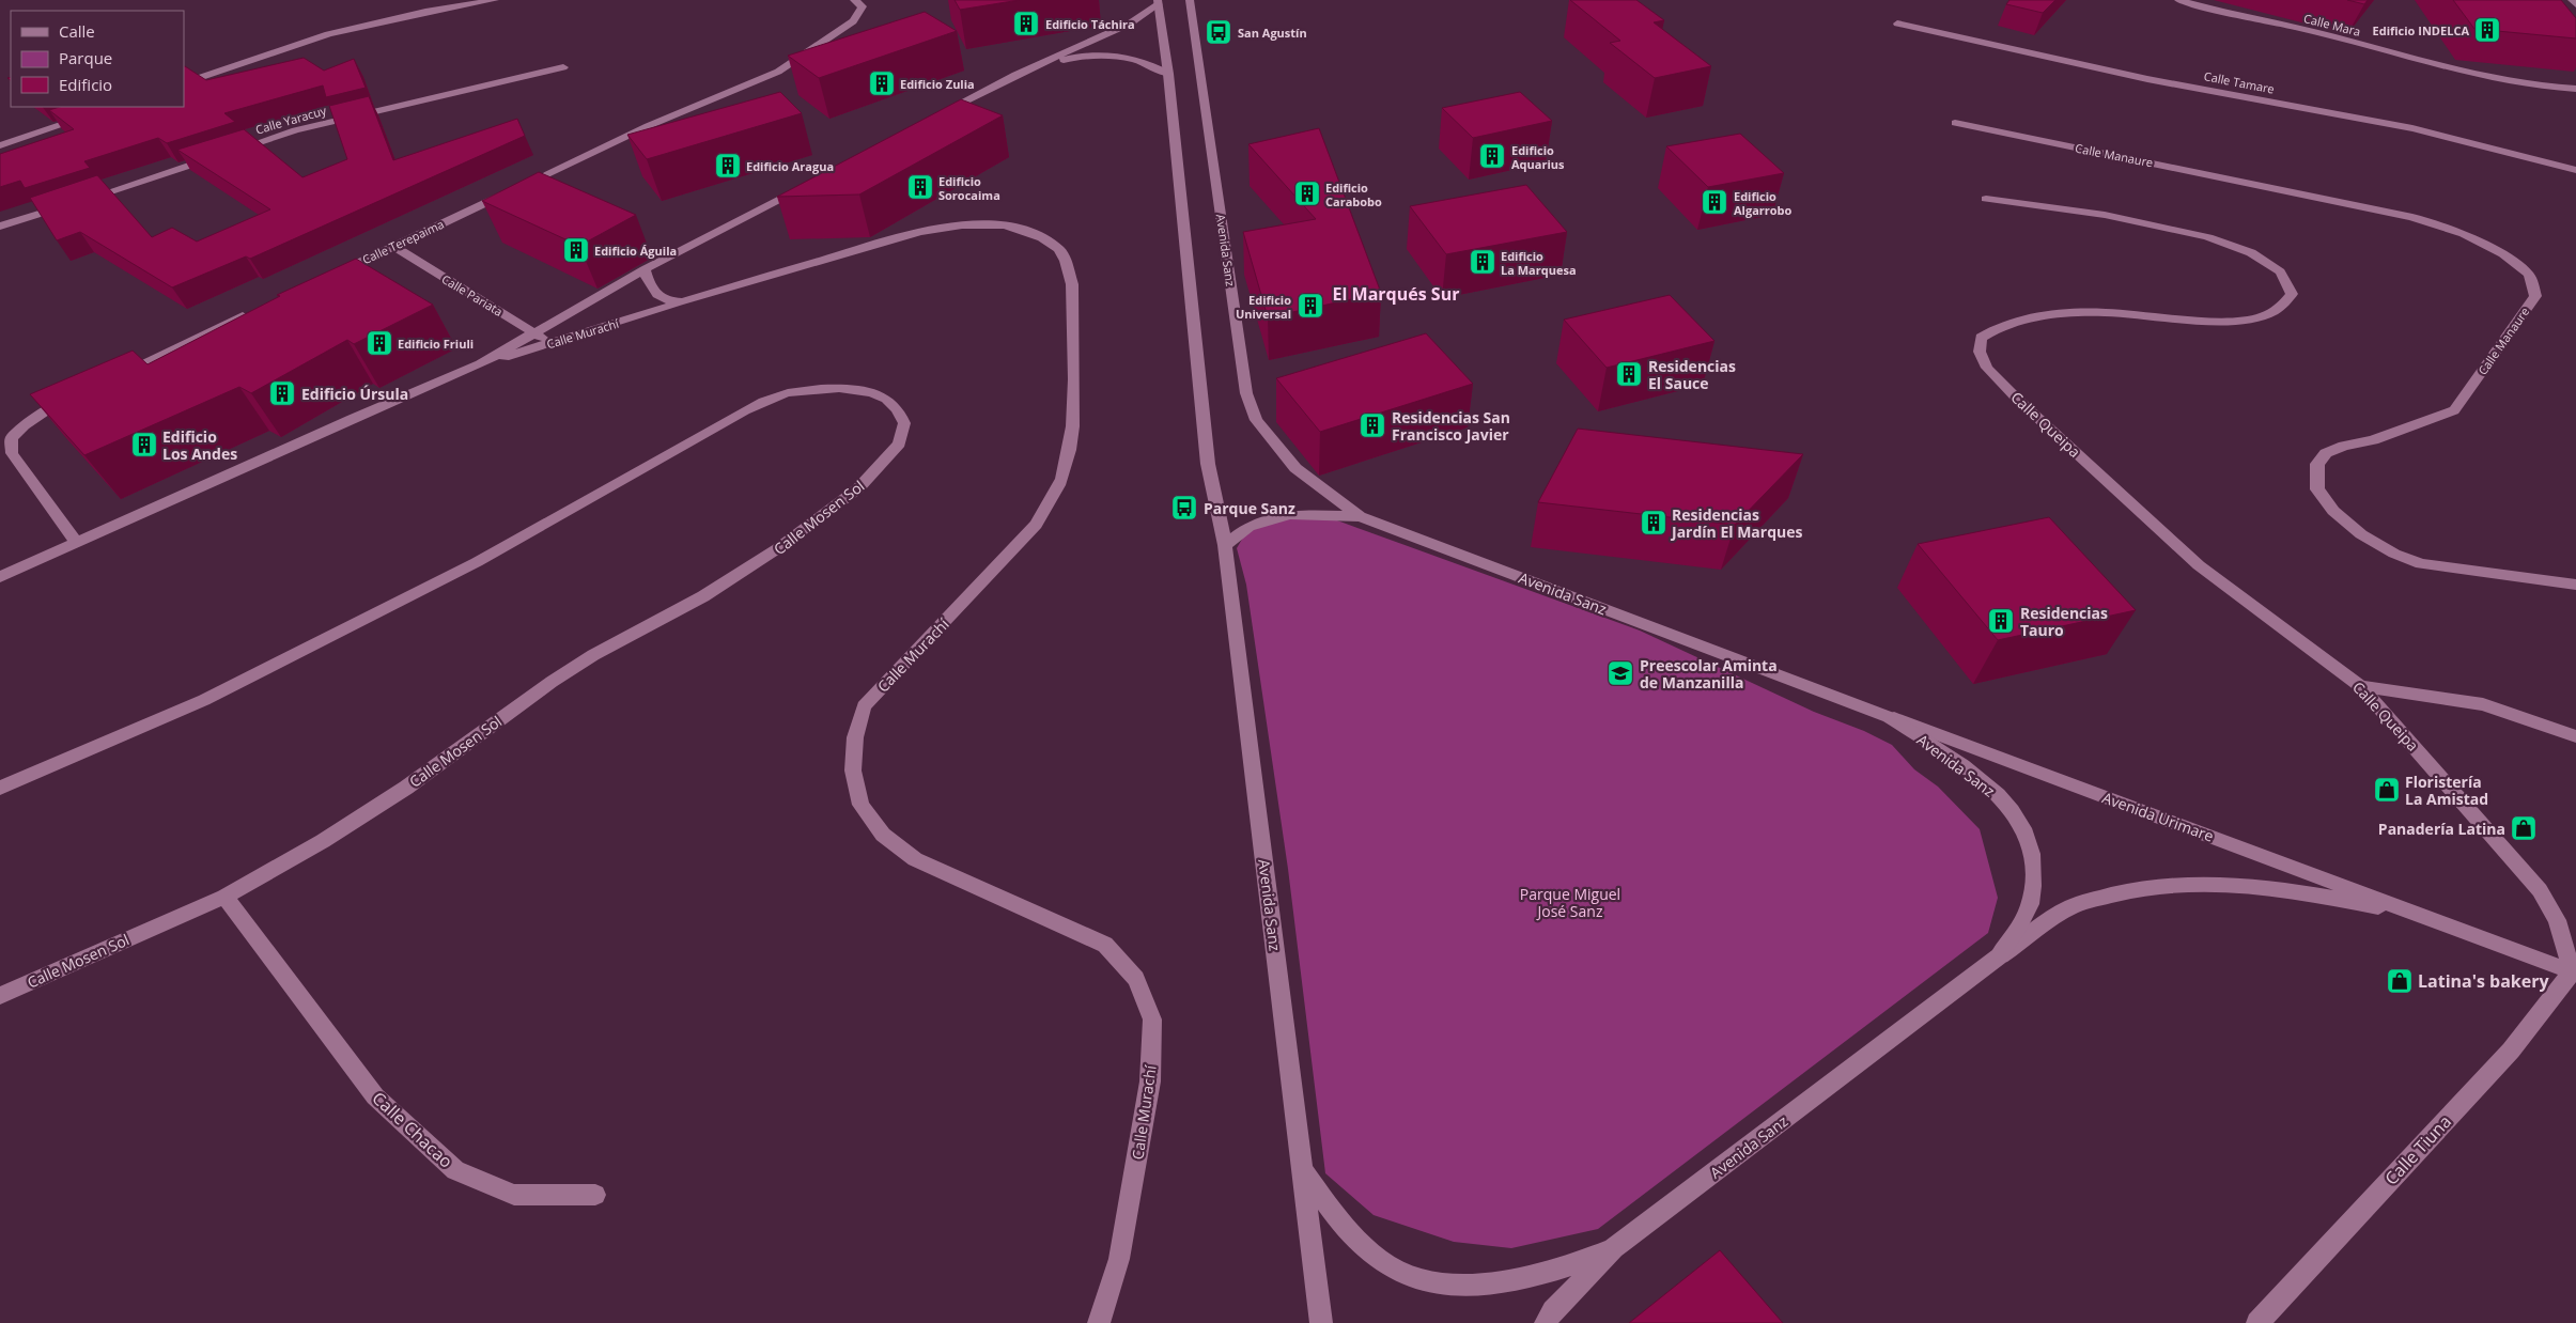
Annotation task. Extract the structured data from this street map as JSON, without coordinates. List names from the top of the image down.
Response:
{
  "streets": {
    "street": [
      "Calle Mara",
      "Calle Tamare",
      "Calle Yaracuy",
      "Calle Manaure",
      "Calle Terepaima",
      "Avenida Sanz",
      "Calle Pariata",
      "Calle Murachí",
      "Calle Queipa",
      "Calle Mosen Sol",
      "Avenida Urimare",
      "Calle Chacao",
      "Calle Tiuna"
    ]
  },
  "crossings": [
    ["Calle Terepaima", "Calle Pariata"],
    ["Avenida Sanz", "Avenida Urimare"],
    ["Calle Pariata", "Calle Murachí"],
    ["Calle Queipa", "Avenida Urimare"],
    ["Calle Queipa", "Calle Tiuna"],
    ["Calle Mosen Sol", "Calle Chacao"],
    ["Avenida Urimare", "Calle Tiuna"]
  ],
  "districts": ["El Marqués Sur"],
  "parks": ["Parque Miguel José Sanz"],
  "places": {
    "building": [
      "Edificio Táchira",
      "Edificio INDELCA",
      "Edificio Zulia",
      "Edificio Aquarius",
      "Edificio Aragua",
      "Edificio Sorocaima",
      "Edificio Carabobo",
      "Edificio Algarrobo",
      "Edificio Águila",
      "Edificio La Marquesa",
      "Edificio Universal",
      "Edificio Friuli",
      "Residencias El Sauce",
      "Edificio Úrsula",
      "Residencias San Francisco Javier",
      "Edificio Los Andes",
      "Residencias Jardín El Marques",
      "Residencias Tauro"
    ],
    "bus stop": ["San Agustín", "Parque Sanz"],
    "school or university": ["Preescolar Aminta de Manzanilla"],
    "shop": ["Floristería La Amistad", "Panadería Latina", "Latina's bakery"]
  },
  "legend": ["Calle", "Parque", "Edificio"]
}
